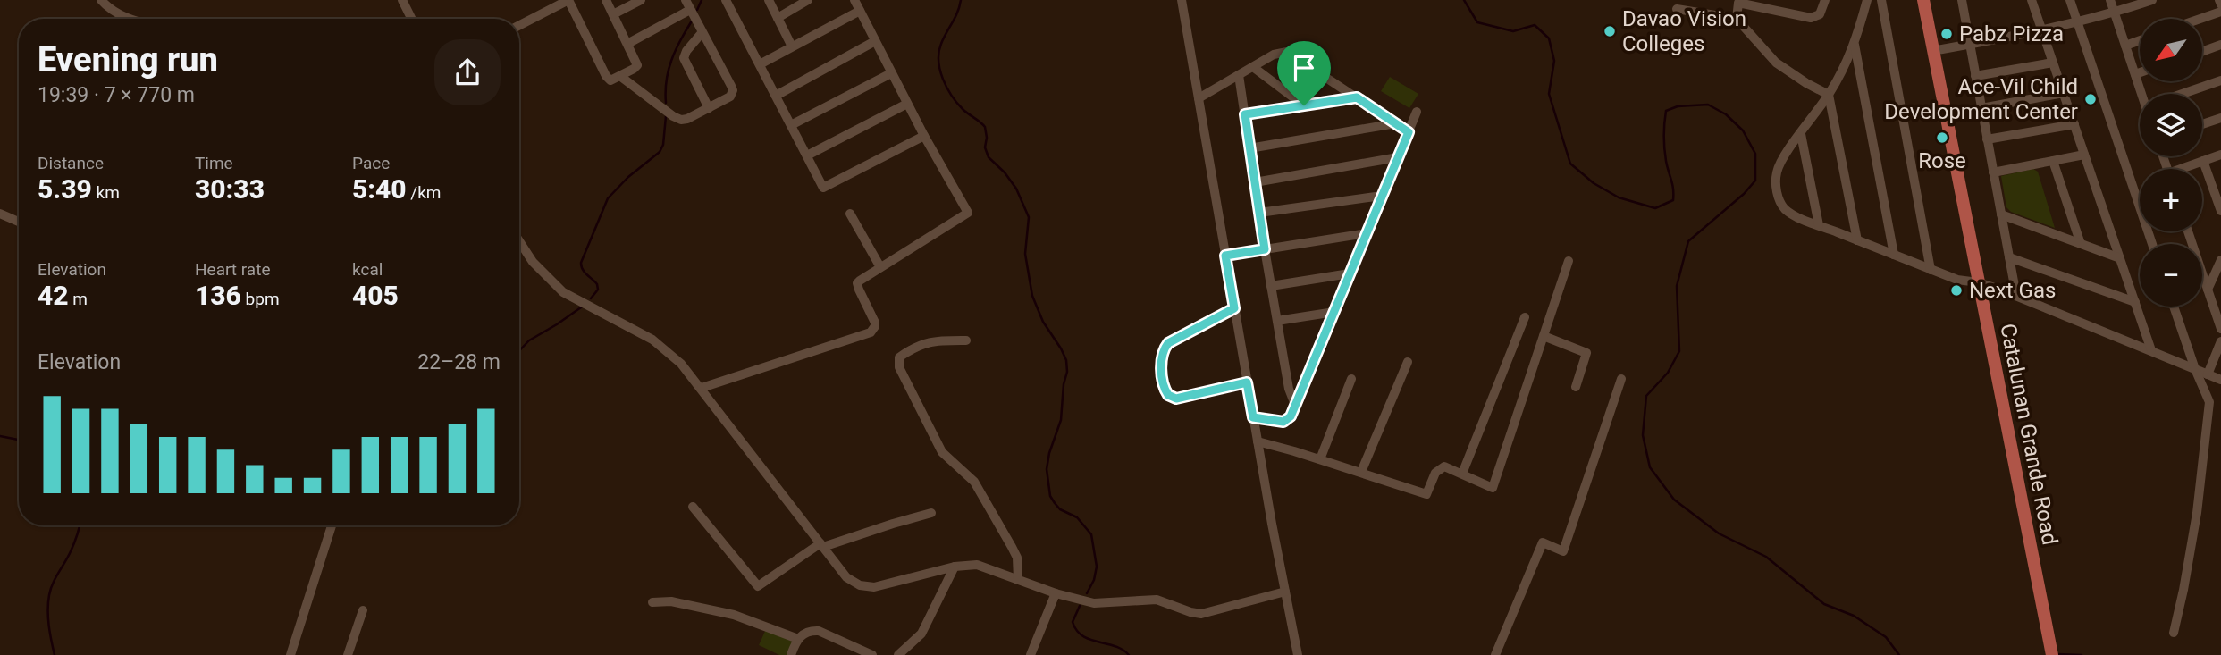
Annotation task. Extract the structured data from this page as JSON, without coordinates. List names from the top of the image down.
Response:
{
  "streets": {
    "main road": ["Catalunan Grande Road"]
  },
  "places": [
    "Davao Vision Colleges",
    "Pabz Pizza",
    "Ace-Vil Child Development Center",
    "Rose",
    "Next Gas"
  ],
  "north": "bottom left",
  "page": {
    "map_buttons": ["+", "−"],
    "heading": ["Evening run", "19:39 · 7 × 770 m"],
    "stats": [
      ["Distance", "5.39 km"],
      ["Time", "30:33"],
      ["Pace", "5:40 /km"],
      ["Elevation", "42 m"],
      ["Heart rate", "136 bpm"],
      ["kcal", "405"]
    ],
    "chart": ["Elevation", "22–28 m"]
  }
}
